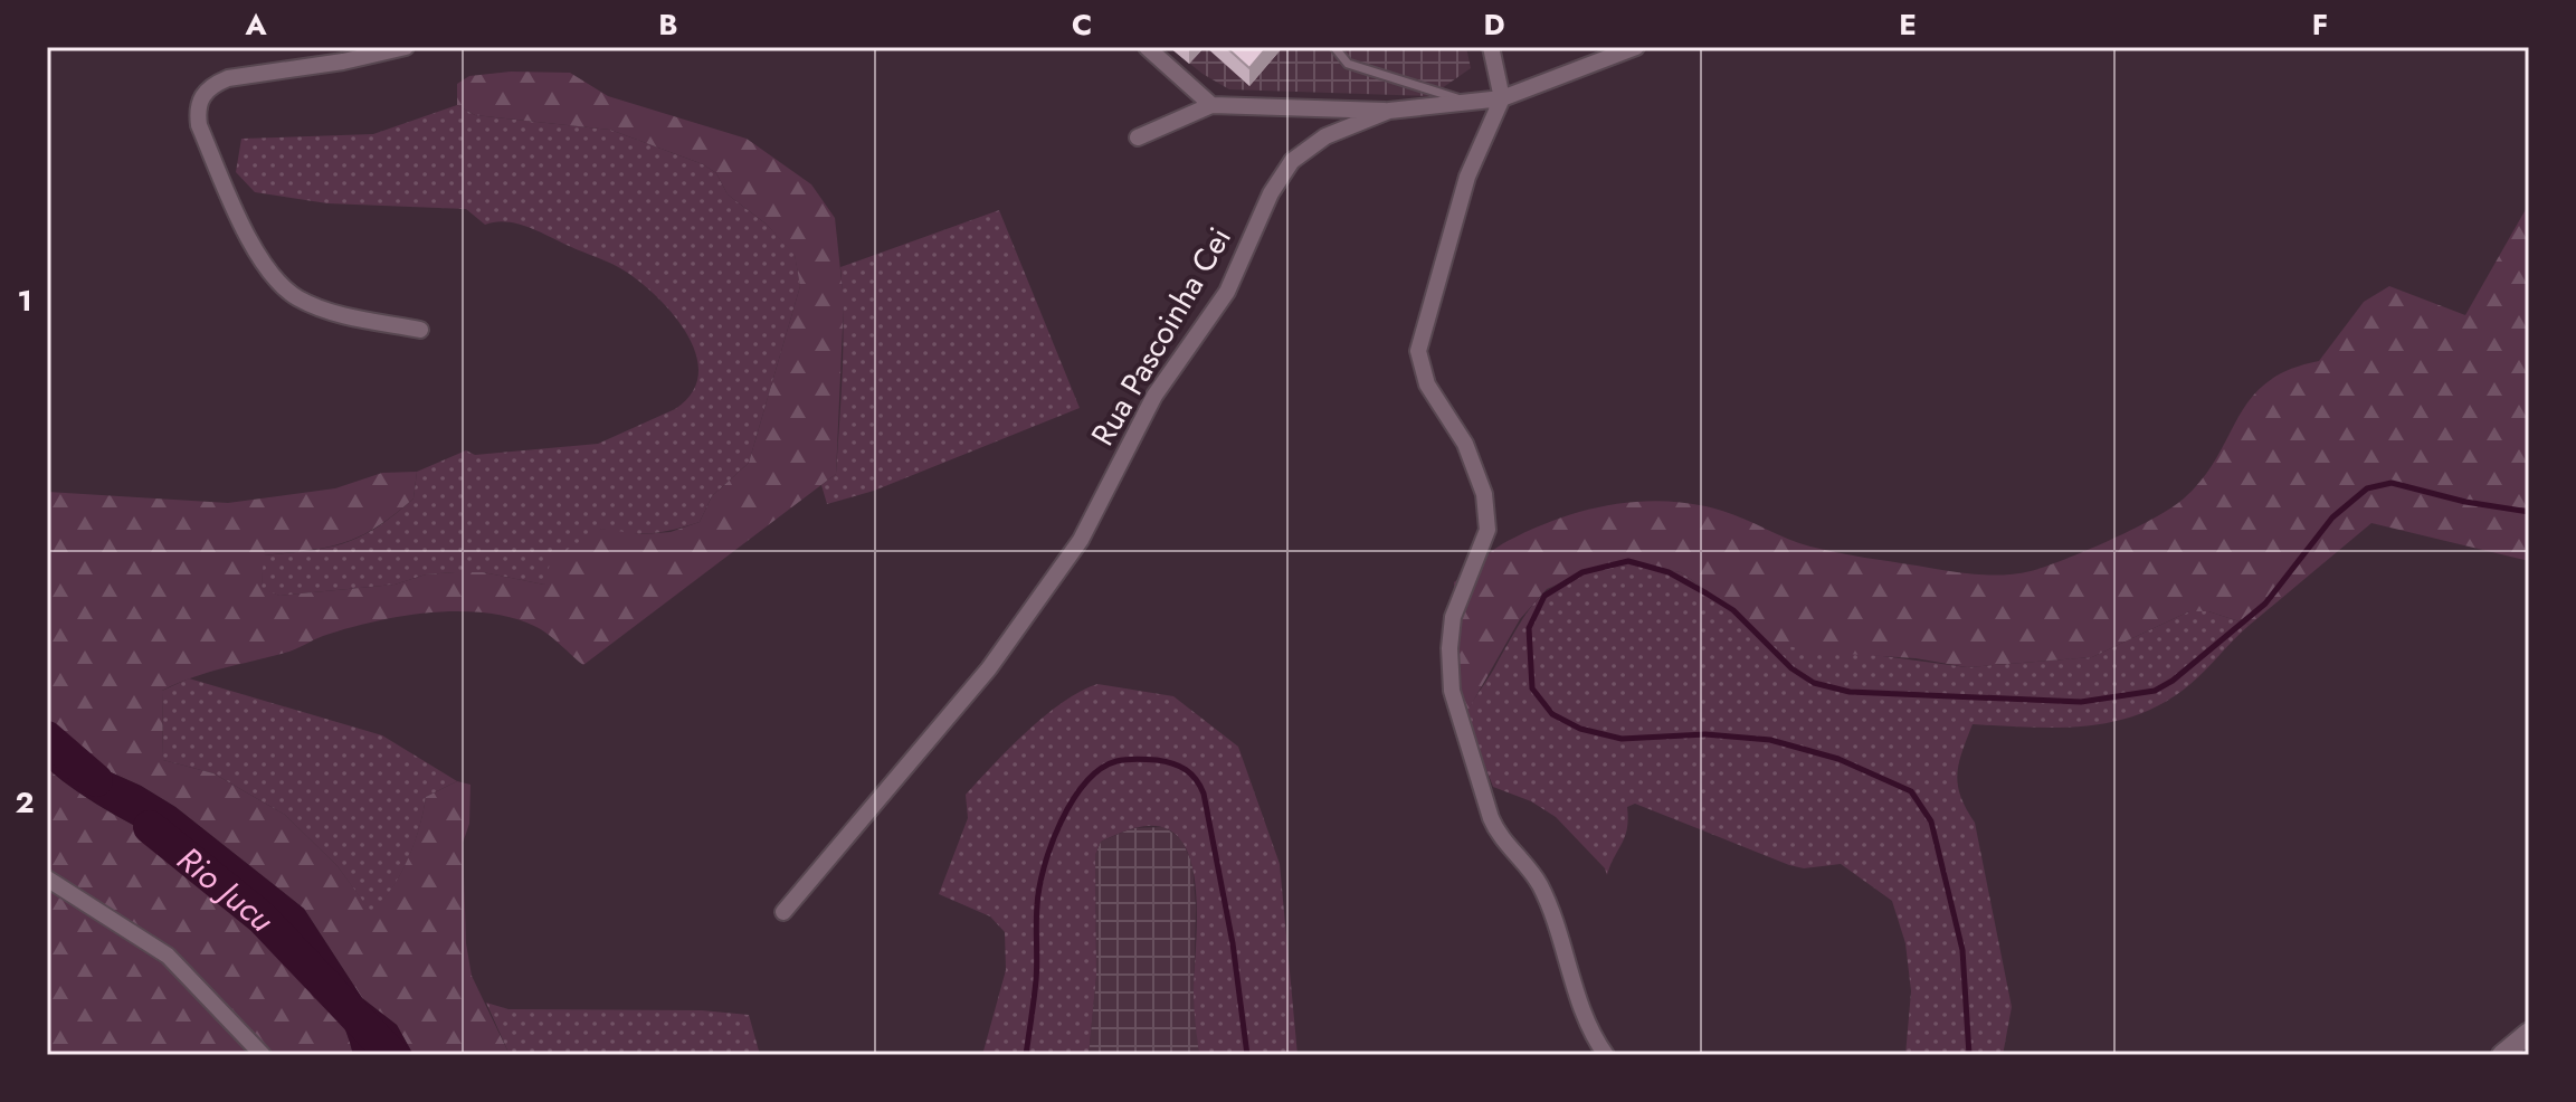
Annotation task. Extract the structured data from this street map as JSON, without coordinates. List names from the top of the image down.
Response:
{
  "streets": {
    "street": ["Rua Pascoinha Cei"]
  },
  "water": ["Rio Jucu"],
  "grid": {
    "columns": [
      "A",
      "B",
      "C",
      "D",
      "E",
      "F"
    ],
    "rows": ["1", "2"]
  }
}
